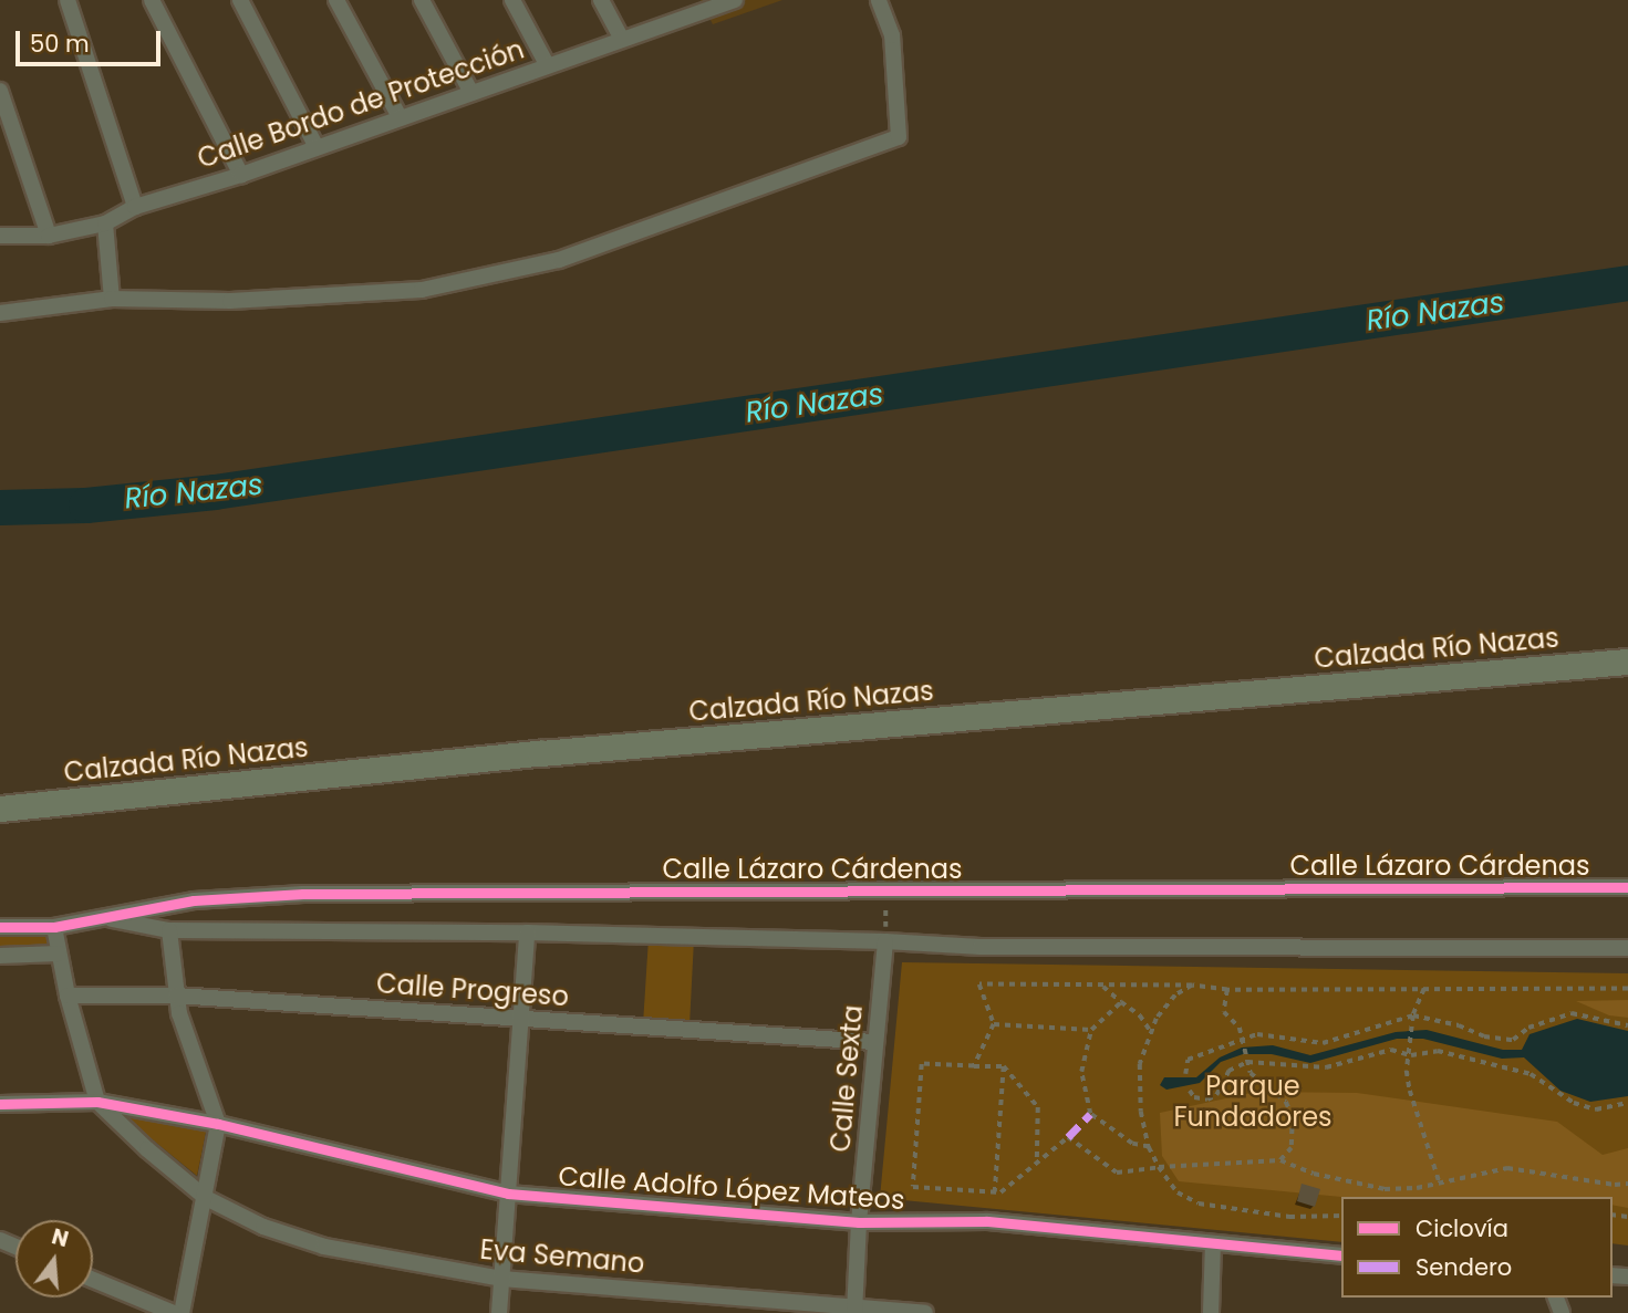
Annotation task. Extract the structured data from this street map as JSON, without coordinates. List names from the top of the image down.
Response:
{
  "streets": {
    "main road": ["Calzada Río Nazas"],
    "street": [
      "Calle Bordo de Protección",
      "Calle Lázaro Cárdenas",
      "Calle Progreso",
      "Calle Sexta",
      "Calle Adolfo López Mateos",
      "Eva Semano"
    ]
  },
  "crossings": [
    ["Calle Progreso", "Calle Sexta"],
    ["Calle Sexta", "Calle Adolfo López Mateos"],
    ["Calle Sexta", "Eva Semano"],
    ["Calle Adolfo López Mateos", "Eva Semano"]
  ],
  "water": ["Río Nazas"],
  "parks": ["Parque Fundadores"],
  "legend": ["Ciclovía", "Sendero"],
  "scale_bar": "50 m",
  "north": "top"
}
